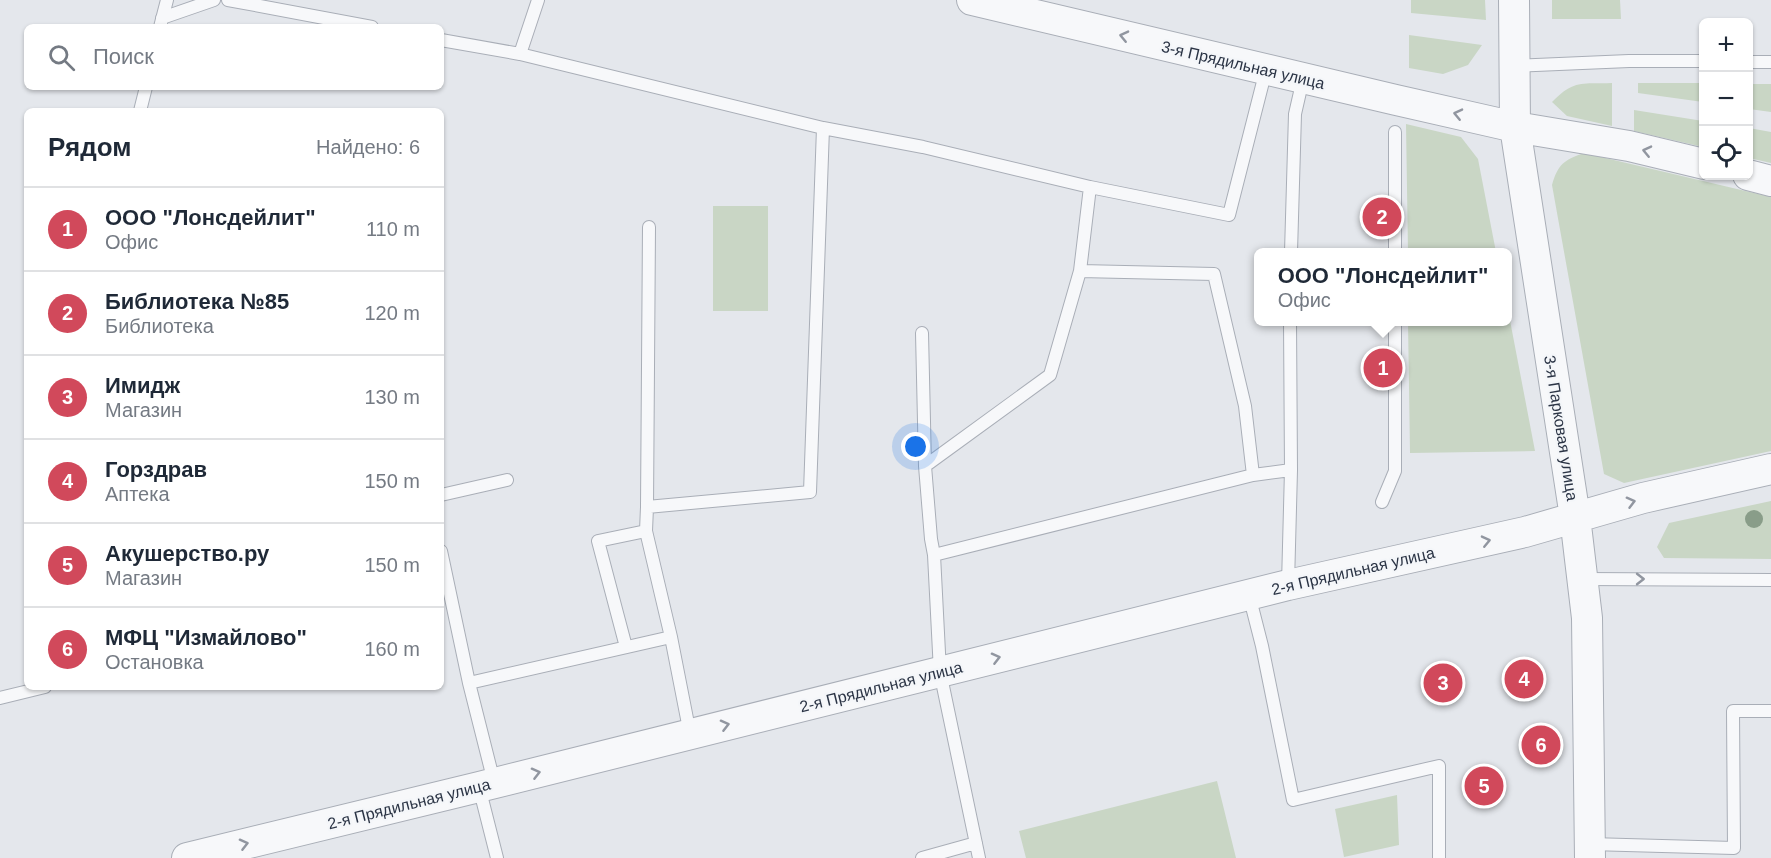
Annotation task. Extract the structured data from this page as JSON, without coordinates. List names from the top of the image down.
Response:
{
  "streets": {
    "street": ["3-я Прядильная улица", "3-я Парковая улица", "2-я Прядильная улица"]
  },
  "crossings": [
    ["3-я Прядильная улица", "3-я Парковая улица"],
    ["3-я Парковая улица", "2-я Прядильная улица"]
  ],
  "one_way": ["3-я Прядильная улица", "2-я Прядильная улица"],
  "page": {
    "map_buttons": ["+", "−"],
    "search": "Поиск",
    "heading": ["Рядом", "Найдено: 6"],
    "list": [
      {
        "mark": "1",
        "name": "ООО \"Лонсдейлит\"",
        "note": "Офис",
        "value": "110 m"
      },
      {
        "mark": "2",
        "name": "Библиотека №85",
        "note": "Библиотека",
        "value": "120 m"
      },
      {
        "mark": "3",
        "name": "Имидж",
        "note": "Магазин",
        "value": "130 m"
      },
      {
        "mark": "4",
        "name": "Горздрав",
        "note": "Аптека",
        "value": "150 m"
      },
      {
        "mark": "5",
        "name": "Акушерство.ру",
        "note": "Магазин",
        "value": "150 m"
      },
      {
        "mark": "6",
        "name": "МФЦ \"Измайлово\"",
        "note": "Остановка",
        "value": "160 m"
      }
    ],
    "pins": [
      "2",
      "1",
      "4",
      "3",
      "6",
      "5"
    ],
    "popup": ["ООО \"Лонсдейлит\"", "Офис"]
  }
}
